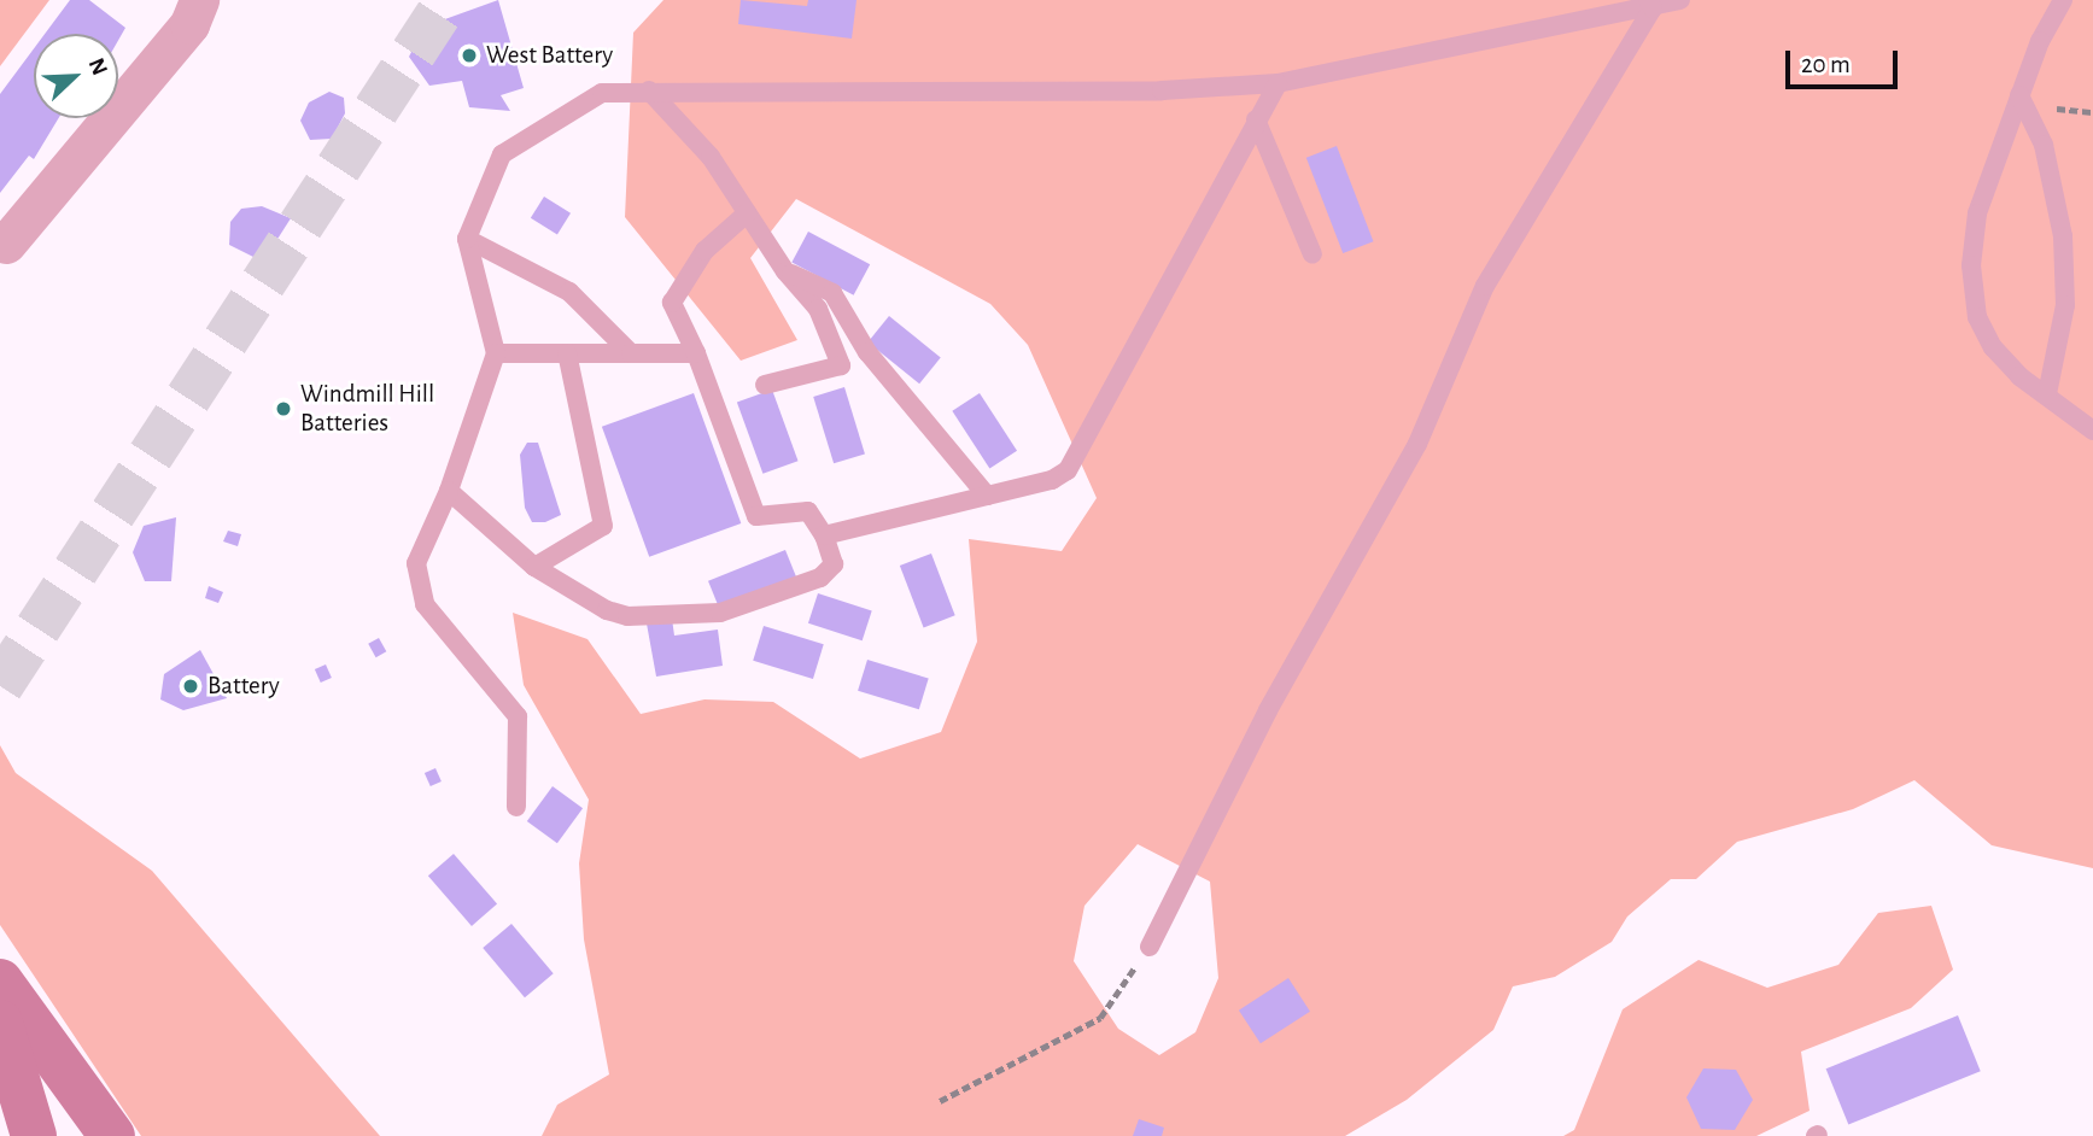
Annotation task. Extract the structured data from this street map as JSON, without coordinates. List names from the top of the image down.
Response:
{
  "places": ["West Battery", "Windmill Hill Batteries", "Battery"],
  "scale_bar": "20 m",
  "north": "top right"
}
